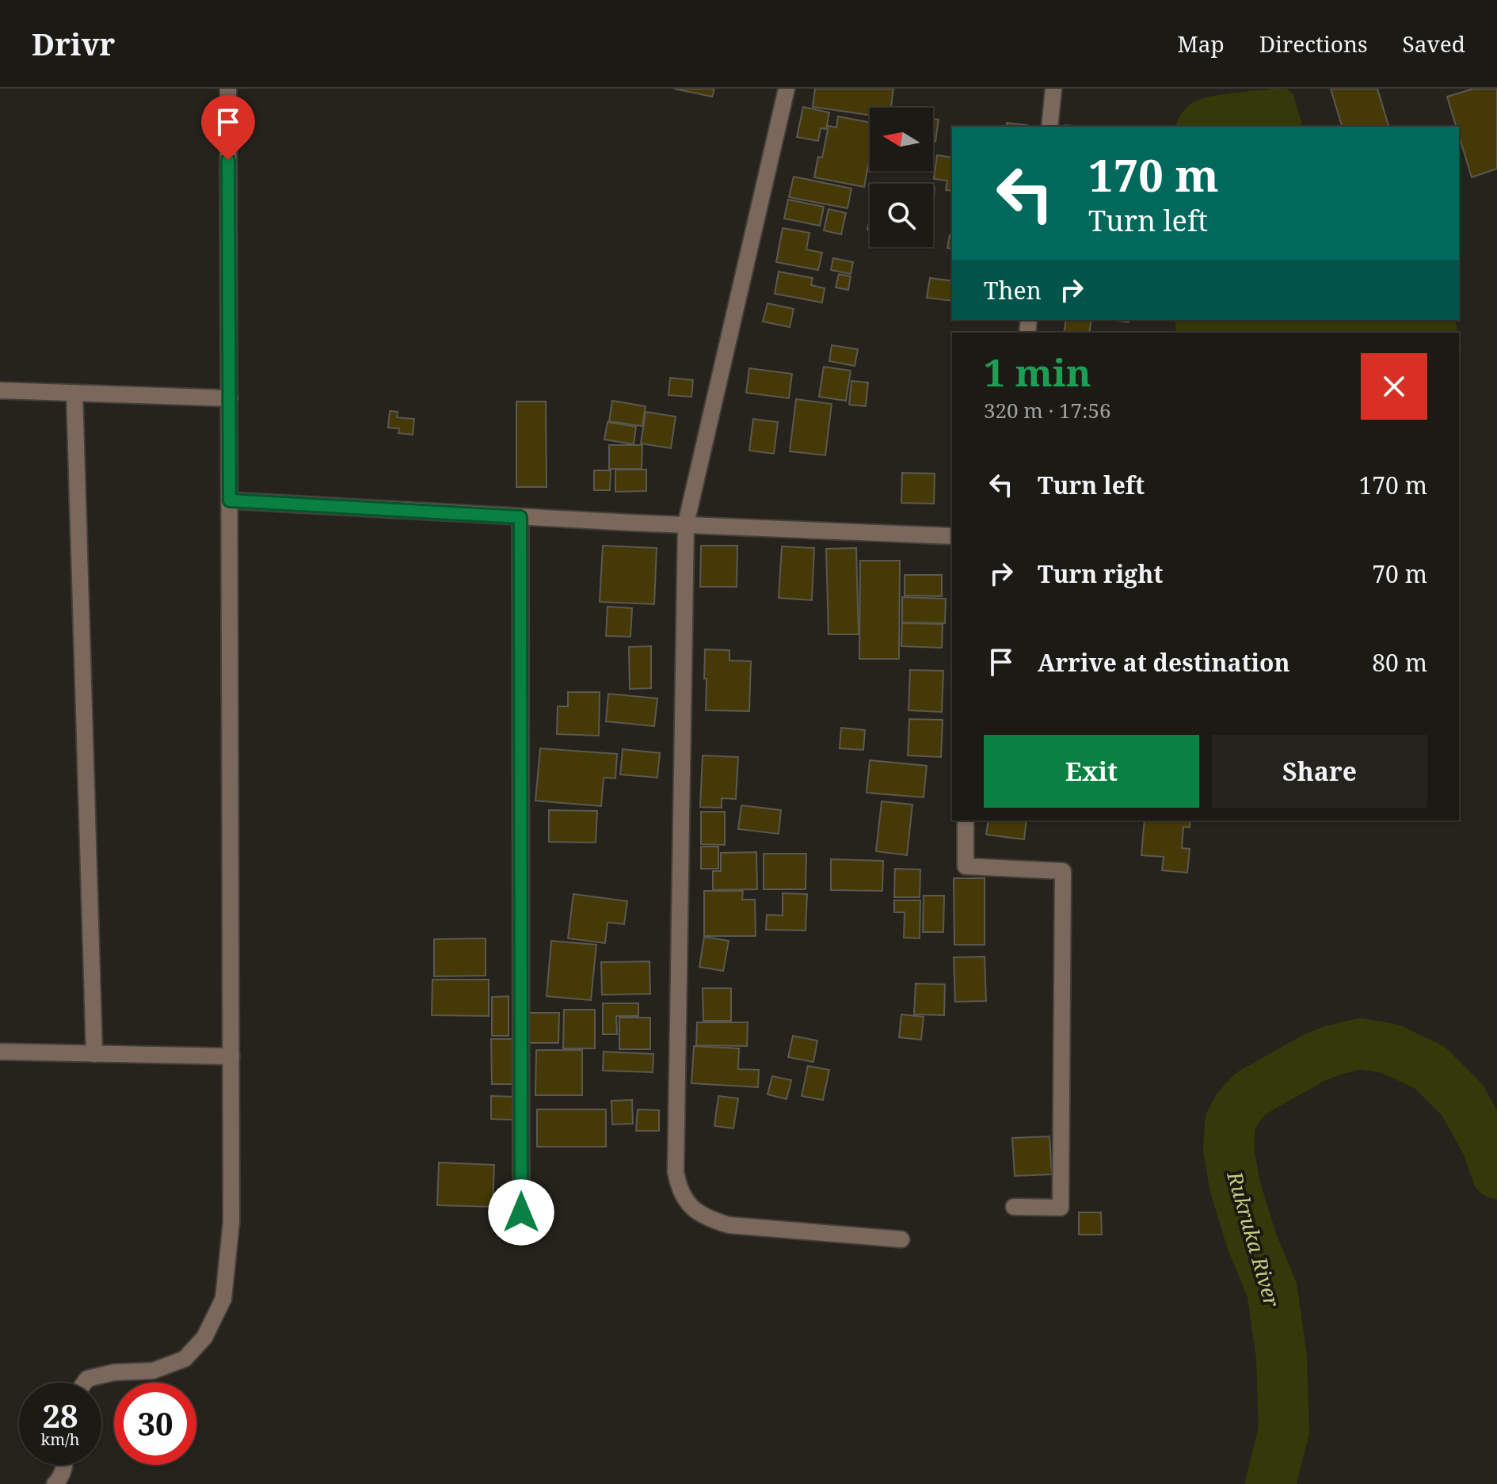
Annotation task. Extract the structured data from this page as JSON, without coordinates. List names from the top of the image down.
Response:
{
  "water": ["Rukruka River"],
  "north": "left",
  "page": {
    "header": "Drivr",
    "nav": ["Map", "Directions", "Saved"],
    "turn": ["170 m", "Turn left"],
    "then": "Then",
    "heading": ["1 min", "320 m · 17:56"],
    "list": [
      {
        "name": "Turn left",
        "value": "170 m"
      },
      {
        "name": "Turn right",
        "value": "70 m"
      },
      {
        "name": "Arrive at destination",
        "value": "80 m"
      }
    ],
    "buttons": ["Exit", "Share"],
    "speed": "28 km/h",
    "limit": "30"
  }
}
